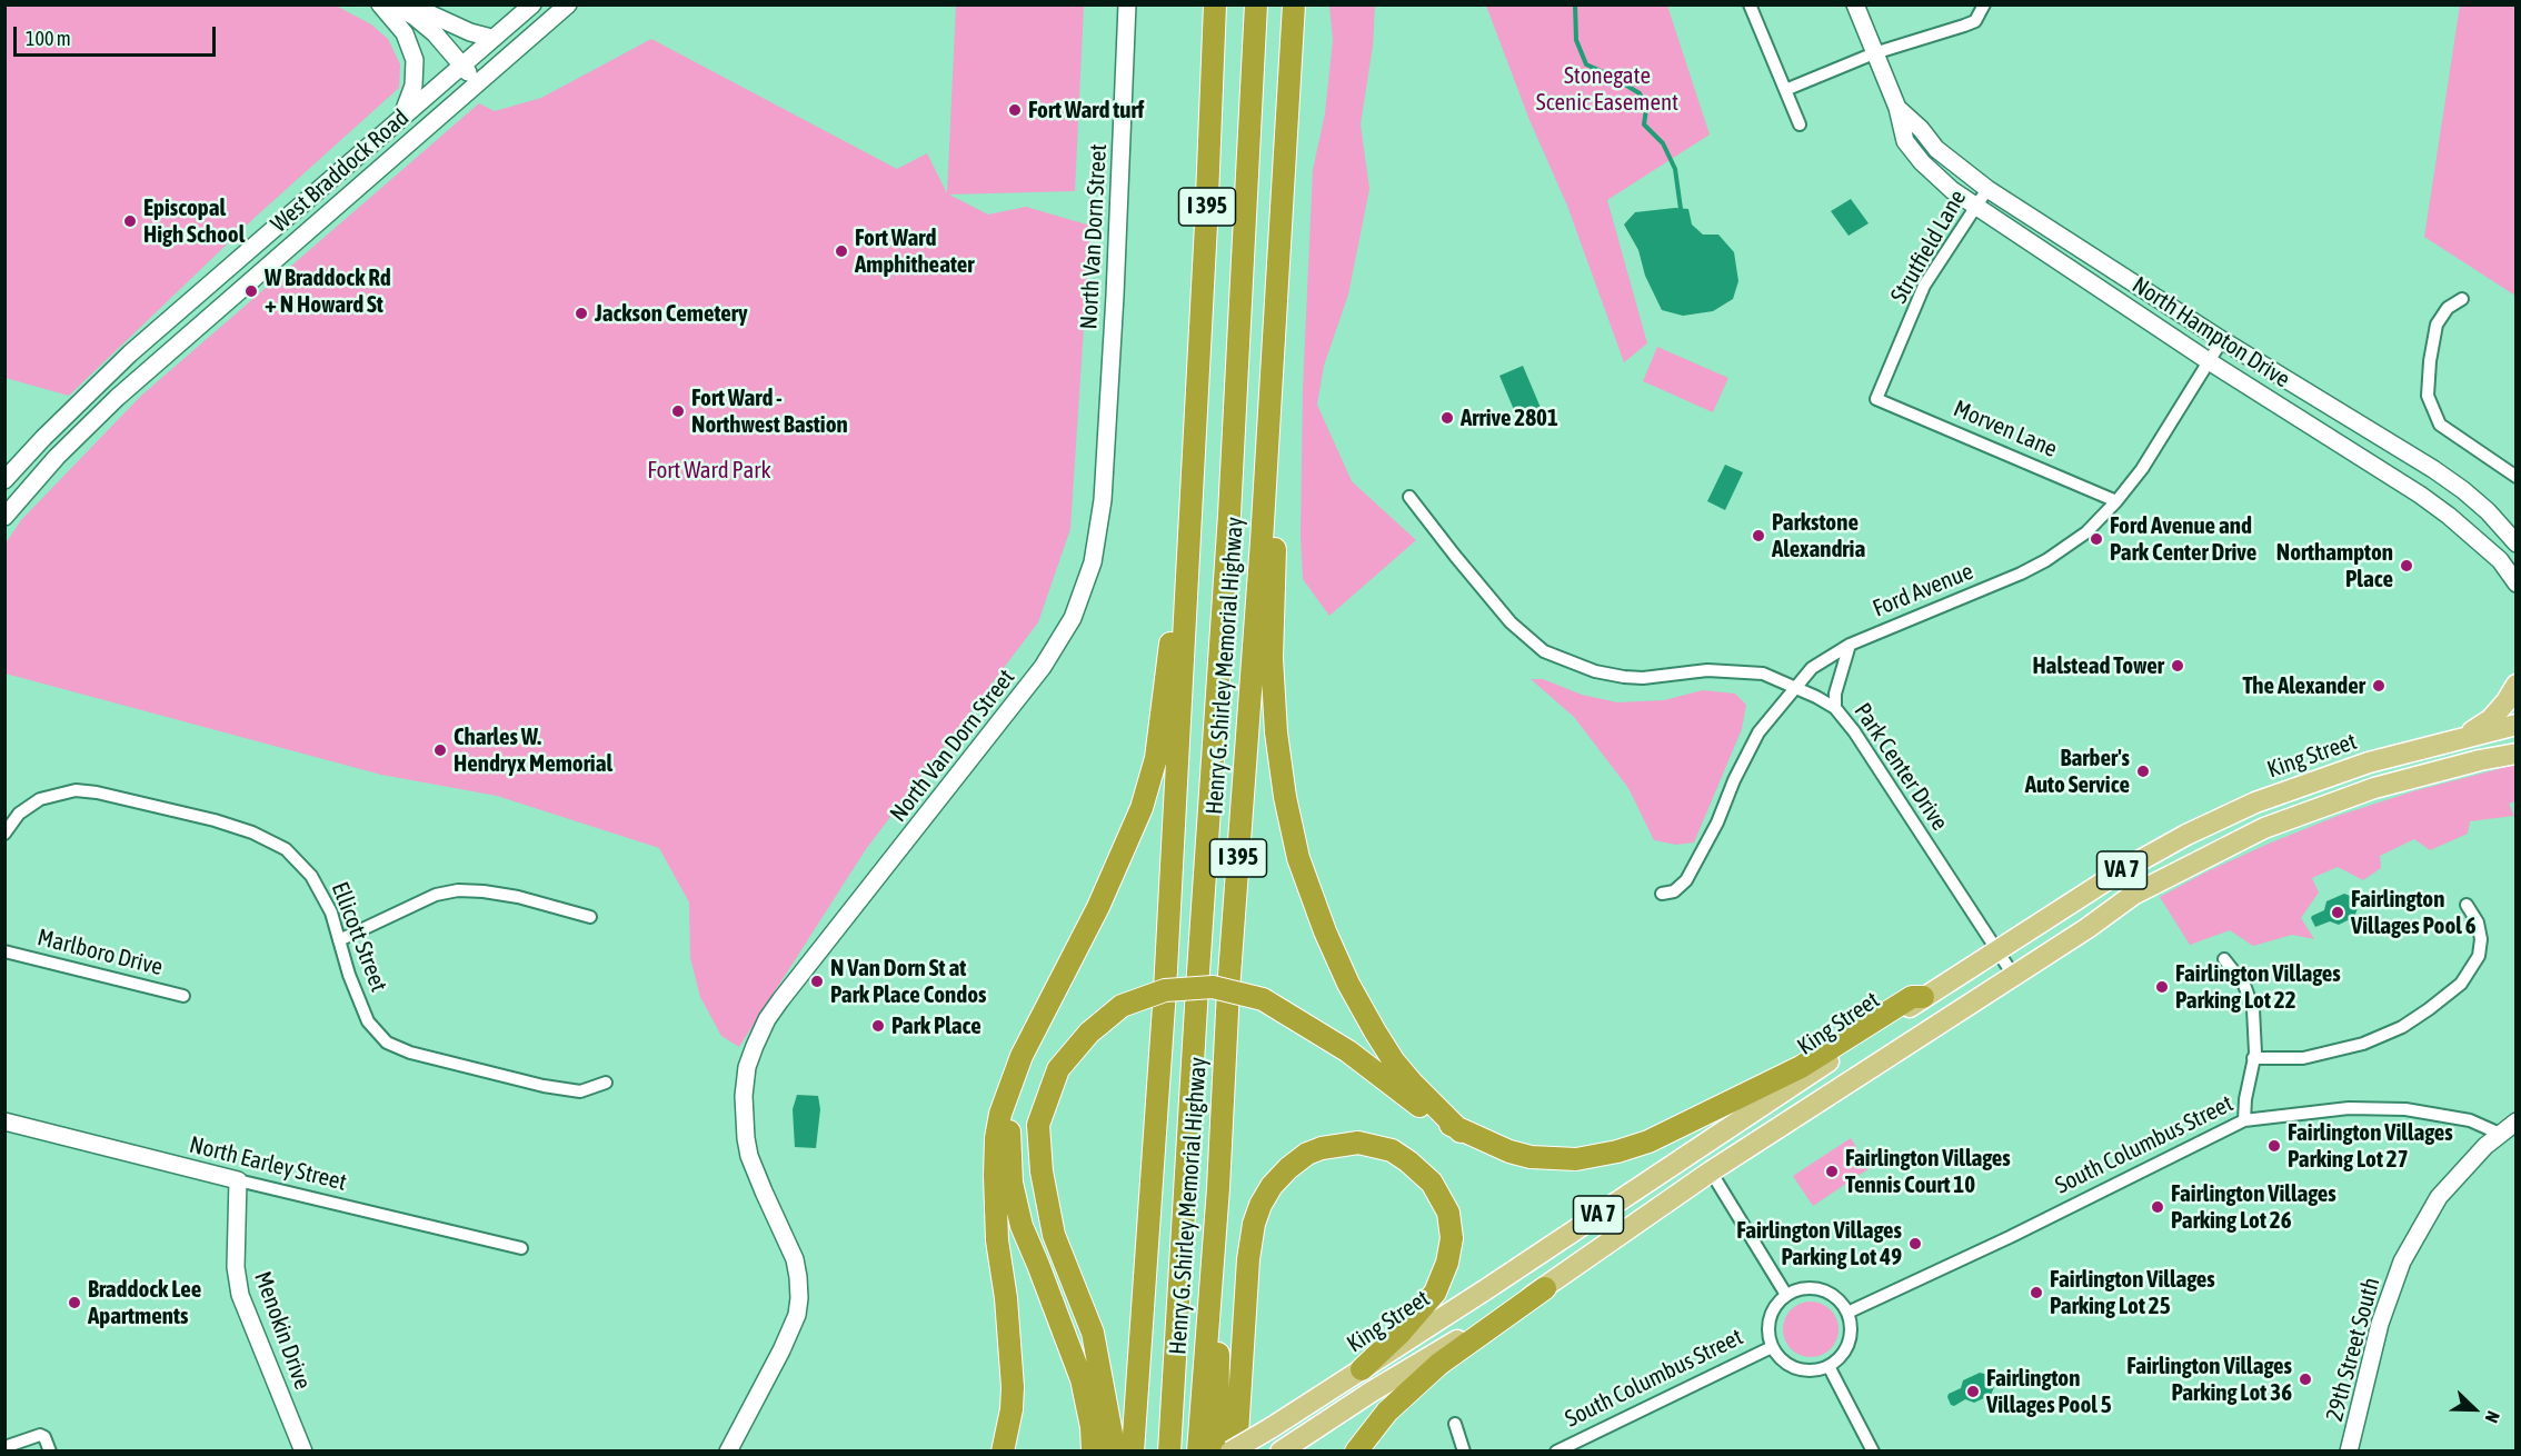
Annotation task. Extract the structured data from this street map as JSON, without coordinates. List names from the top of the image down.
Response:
{
  "streets": {
    "highway": ["I 395", "Henry G. Shirley Memorial Highway"],
    "main road": [
      "West Braddock Road",
      "North Van Dorn Street",
      "North Hampton Drive",
      "King Street",
      "VA 7",
      "North Earley Street",
      "Menokin Drive",
      "29th Street South"
    ],
    "street": [
      "Strutfield Lane",
      "Morven Lane",
      "Ford Avenue",
      "Park Center Drive",
      "Ellicott Street",
      "Marlboro Drive",
      "South Columbus Street"
    ]
  },
  "crossings": [
    ["Strutfield Lane", "North Hampton Drive"],
    ["Strutfield Lane", "Morven Lane"],
    ["North Hampton Drive", "Ford Avenue"],
    ["Morven Lane", "Ford Avenue"],
    ["Ford Avenue", "Park Center Drive"],
    ["King Street", "Park Center Drive"],
    ["Park Center Drive", "VA 7"],
    ["South Columbus Street", "29th Street South"],
    ["North Earley Street", "Menokin Drive"]
  ],
  "parks": ["Stonegate Scenic Easement", "Fort Ward Park"],
  "places": [
    "Fort Ward turf",
    "Episcopal High School",
    "Fort Ward Amphitheater",
    "W Braddock Rd + N Howard St",
    "Jackson Cemetery",
    "Fort Ward - Northwest Bastion",
    "Arrive 2801",
    "Parkstone Alexandria",
    "Ford Avenue and Park Center Drive",
    "Northampton Place",
    "Halstead Tower",
    "The Alexander",
    "Charles W. Hendryx Memorial",
    "Barber's Auto Service",
    "Fairlington Villages Pool 6",
    "N Van Dorn St at Park Place Condos",
    "Fairlington Villages Parking Lot 22",
    "Park Place",
    "Fairlington Villages Parking Lot 27",
    "Fairlington Villages Tennis Court 10",
    "Fairlington Villages Parking Lot 26",
    "Fairlington Villages Parking Lot 49",
    "Fairlington Villages Parking Lot 25",
    "Braddock Lee Apartments",
    "Fairlington Villages Parking Lot 36",
    "Fairlington Villages Pool 5"
  ],
  "scale_bar": "100 m",
  "north": "bottom right"
}
